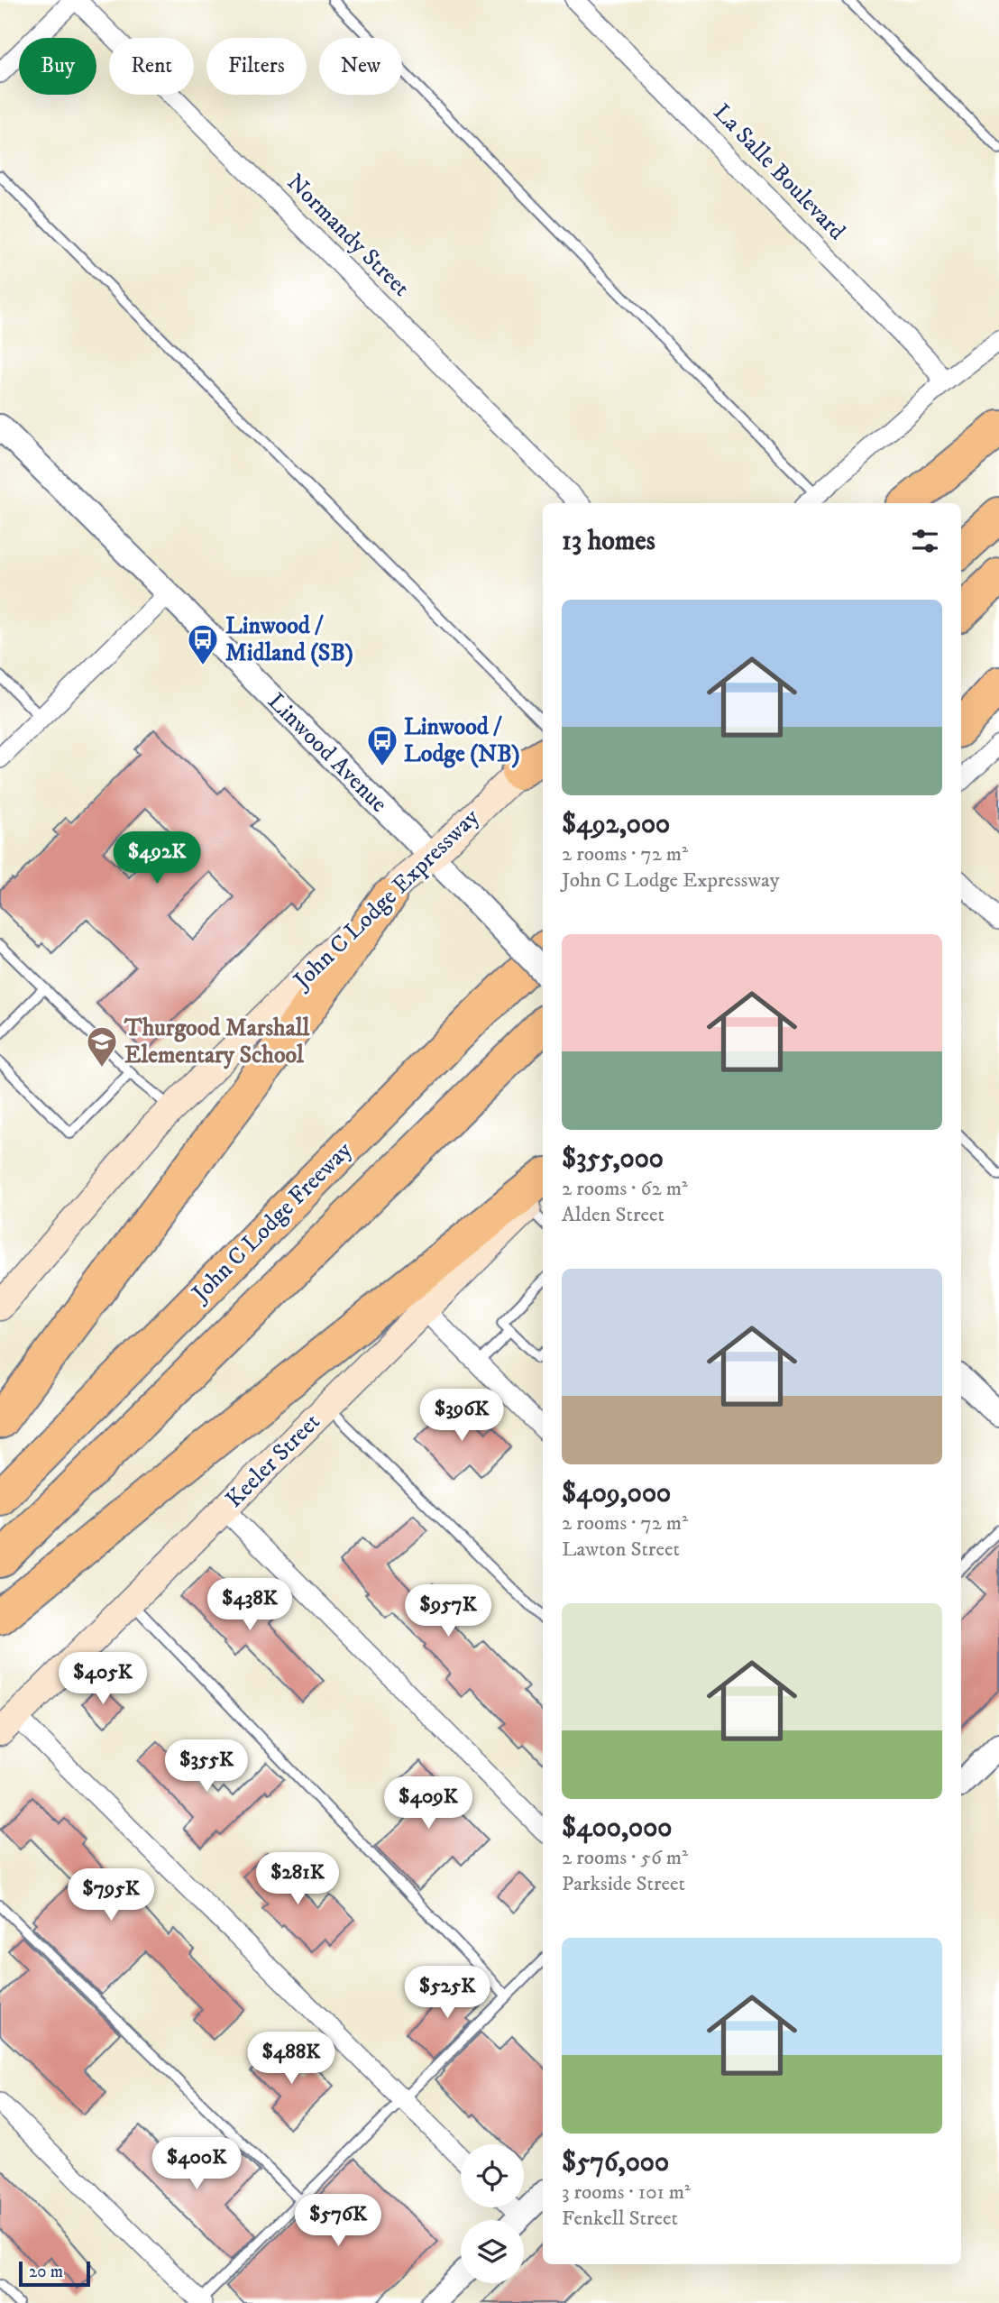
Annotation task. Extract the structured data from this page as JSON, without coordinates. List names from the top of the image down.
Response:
{
  "streets": {
    "highway": ["John C Lodge Freeway"],
    "main road": ["John C Lodge Expressway", "Keeler Street"],
    "street": ["La Salle Boulevard", "Normandy Street", "Linwood Avenue"]
  },
  "crossings": [
    ["Linwood Avenue", "John C Lodge Expressway"]
  ],
  "places": {
    "bus stop": ["Linwood / Midland (SB)", "Linwood / Lodge (NB)"],
    "school or university": ["Thurgood Marshall Elementary School"]
  },
  "scale_bar": "20 m",
  "page": {
    "chip": [
      "Buy",
      "Rent",
      "Filters",
      "New"
    ],
    "heading": "13 homes",
    "list": [
      {
        "name": "$492,000",
        "note": "2 rooms · 72 m² · John C Lodge Expressway"
      },
      {
        "name": "$355,000",
        "note": "2 rooms · 62 m² · Alden Street"
      },
      {
        "name": "$409,000",
        "note": "2 rooms · 72 m² · Lawton Street"
      },
      {
        "name": "$400,000",
        "note": "2 rooms · 56 m² · Parkside Street"
      },
      {
        "name": "$576,000",
        "note": "3 rooms · 101 m² · Fenkell Street"
      }
    ],
    "price": [
      "$492K",
      "$396K",
      "$438K",
      "$957K",
      "$405K",
      "$355K",
      "$409K",
      "$281K",
      "$795K",
      "$525K",
      "$488K",
      "$400K",
      "$576K"
    ],
    "scale": "20 m"
  }
}
